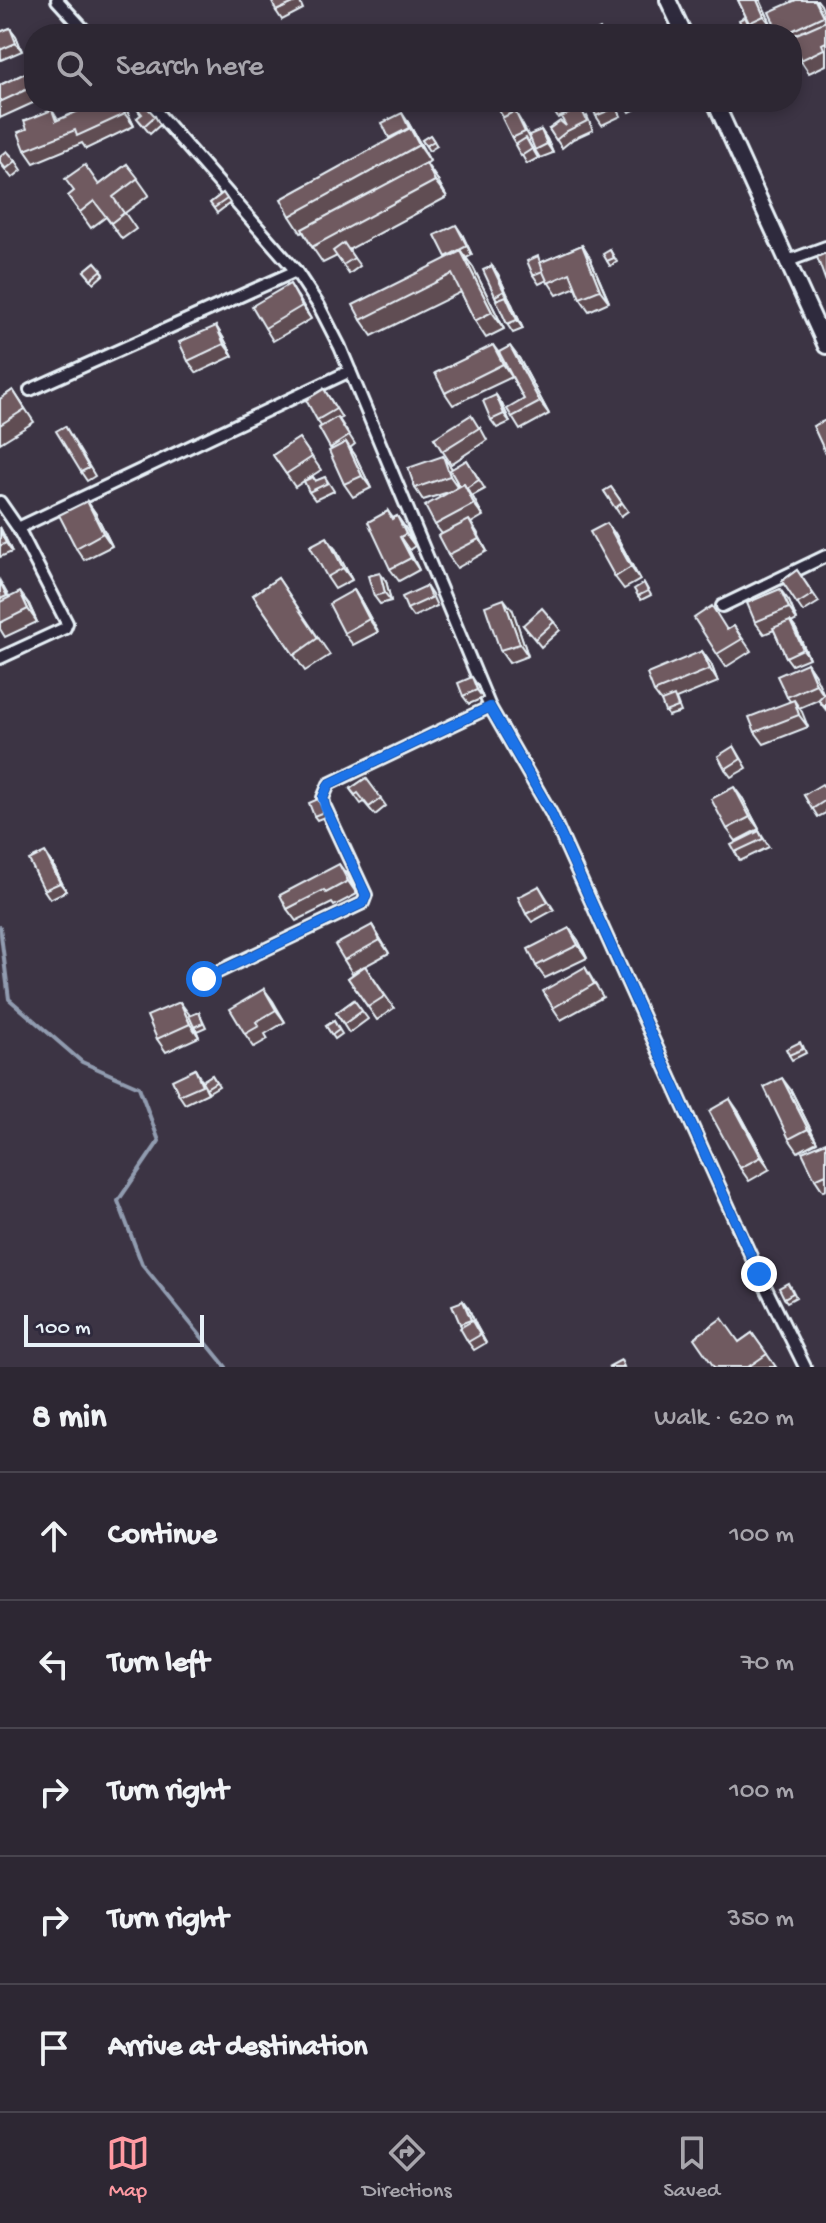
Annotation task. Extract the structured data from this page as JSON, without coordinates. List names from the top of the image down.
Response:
{
  "scale_bar": "100 m",
  "page": {
    "search": "Search here",
    "scale": "100 m",
    "heading": ["8 min", "Walk · 620 m"],
    "list": [
      ["Continue", "100 m"],
      ["Turn left", "70 m"],
      ["Turn right", "100 m"],
      ["Turn right", "350 m"],
      "Arrive at destination"
    ],
    "nav": ["Map", "Directions", "Saved"]
  }
}
